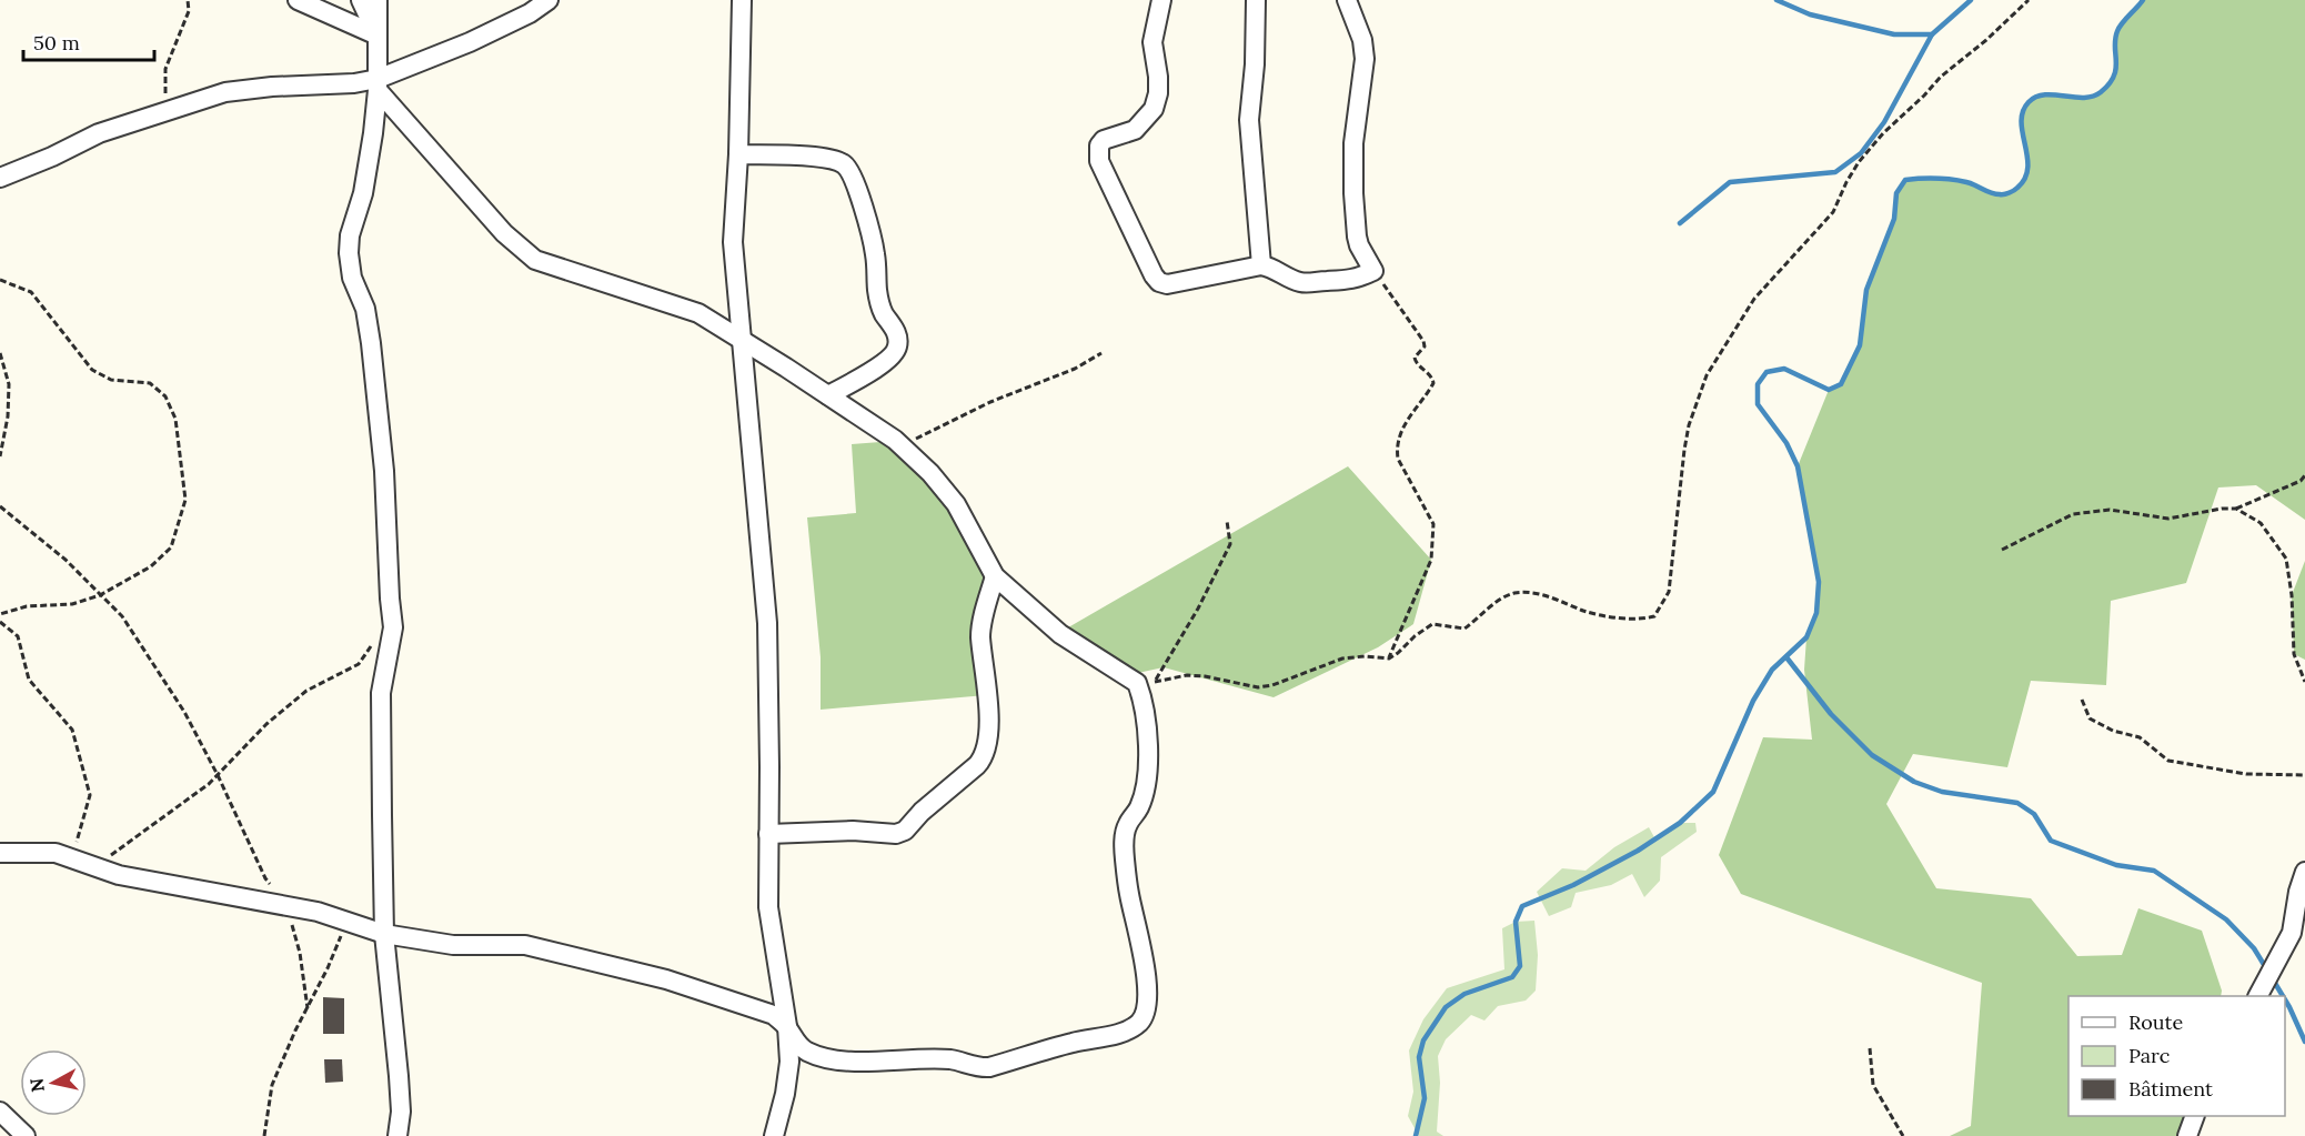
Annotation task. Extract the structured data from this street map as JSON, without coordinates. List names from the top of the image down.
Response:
{
  "legend": ["Route", "Parc", "Bâtiment"],
  "scale_bar": "50 m",
  "north": "left"
}
